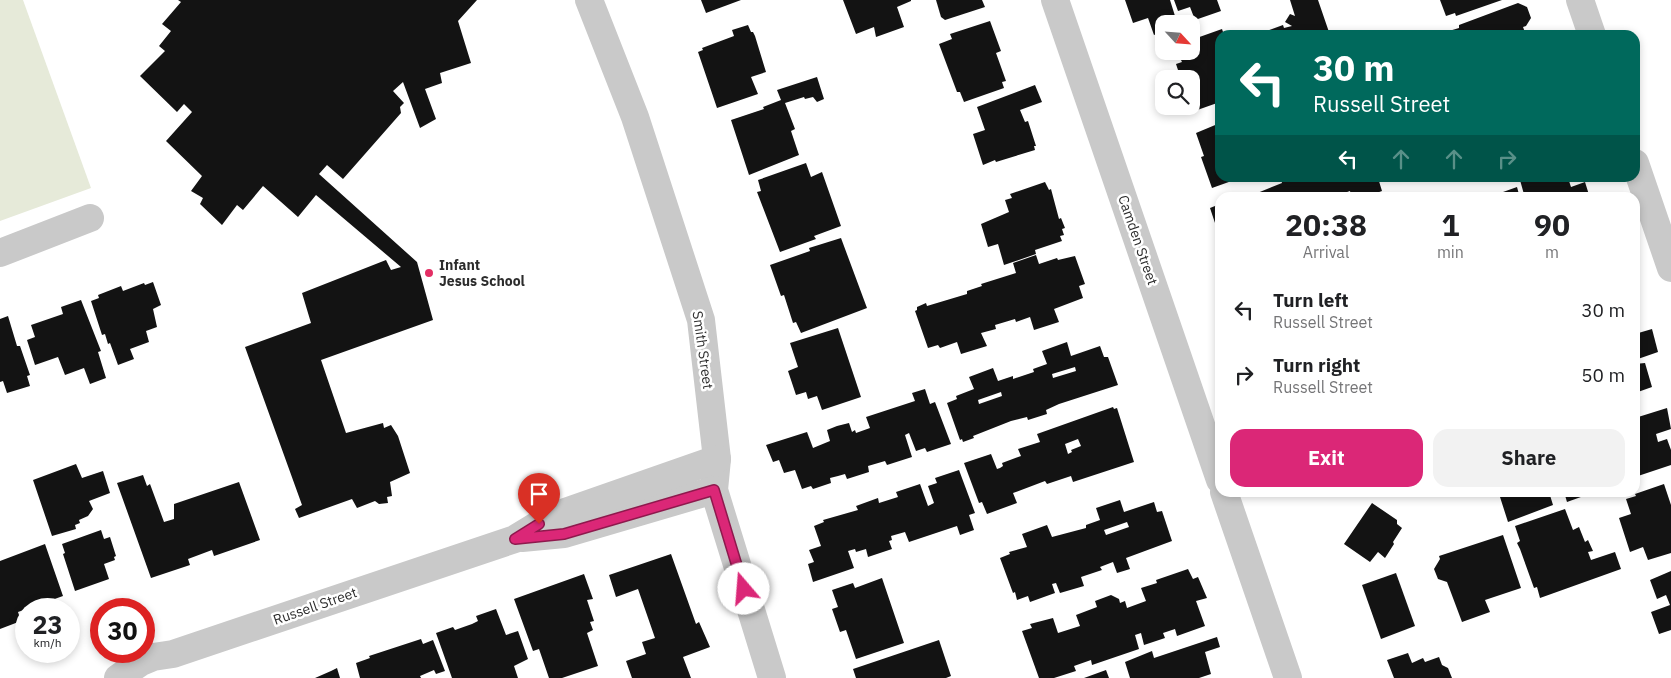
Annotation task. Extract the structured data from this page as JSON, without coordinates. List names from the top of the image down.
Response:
{
  "streets": {
    "street": ["Camden Street", "Smith Street", "Russell Street"]
  },
  "crossings": [
    ["Smith Street", "Russell Street"]
  ],
  "places": ["Infant Jesus School"],
  "north": "bottom right",
  "page": {
    "turn": ["30 m", "Russell Street"],
    "eta": [
      "20:38",
      "Arrival",
      "1",
      "min",
      "90",
      "m"
    ],
    "list": [
      {
        "name": "Turn left",
        "note": "Russell Street",
        "value": "30 m"
      },
      {
        "name": "Turn right",
        "note": "Russell Street",
        "value": "50 m"
      }
    ],
    "buttons": ["Exit", "Share"],
    "speed": "23 km/h",
    "limit": "30"
  }
}
